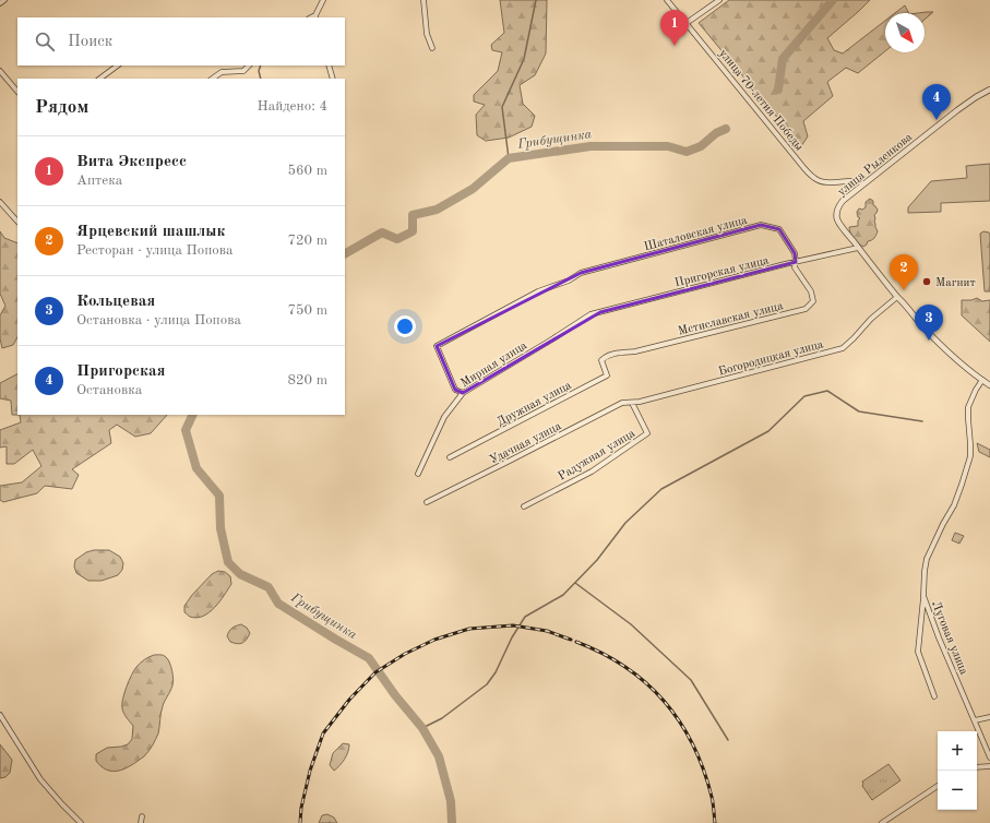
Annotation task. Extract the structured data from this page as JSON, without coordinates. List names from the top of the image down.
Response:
{
  "streets": {
    "street": [
      "улица 70-летия Победы",
      "улица Рыленкова",
      "Шаталовская улица",
      "Пригорская улица",
      "Мстиславская улица",
      "Богородицкая улица",
      "Мирная улица",
      "Дружная улица",
      "Удачная улица",
      "Радужная улица",
      "Луговая улица"
    ]
  },
  "crossings": [
    ["улица 70-летия Победы", "улица Рыленкова"],
    ["улица Рыленкова", "Пригорская улица"],
    ["Шаталовская улица", "Пригорская улица"],
    ["Шаталовская улица", "Мстиславская улица"],
    ["Шаталовская улица", "Мирная улица"],
    ["Пригорская улица", "Мстиславская улица"],
    ["Пригорская улица", "Мирная улица"],
    ["Мстиславская улица", "Дружная улица"],
    ["Богородицкая улица", "Удачная улица"],
    ["Богородицкая улица", "Радужная улица"],
    ["Удачная улица", "Радужная улица"]
  ],
  "water": ["Грибущинка"],
  "places": ["Магнит"],
  "north": "bottom right",
  "page": {
    "pins": [
      "1",
      "4",
      "2",
      "3"
    ],
    "search": "Поиск",
    "heading": ["Рядом", "Найдено: 4"],
    "list": [
      {
        "mark": "1",
        "name": "Вита Экспресс",
        "note": "Аптека",
        "value": "560 m"
      },
      {
        "mark": "2",
        "name": "Ярцевский шашлык",
        "note": "Ресторан · улица Попова",
        "value": "720 m"
      },
      {
        "mark": "3",
        "name": "Кольцевая",
        "note": "Остановка · улица Попова",
        "value": "750 m"
      },
      {
        "mark": "4",
        "name": "Пригорская",
        "note": "Остановка",
        "value": "820 m"
      }
    ],
    "map_buttons": ["+", "−"]
  }
}
